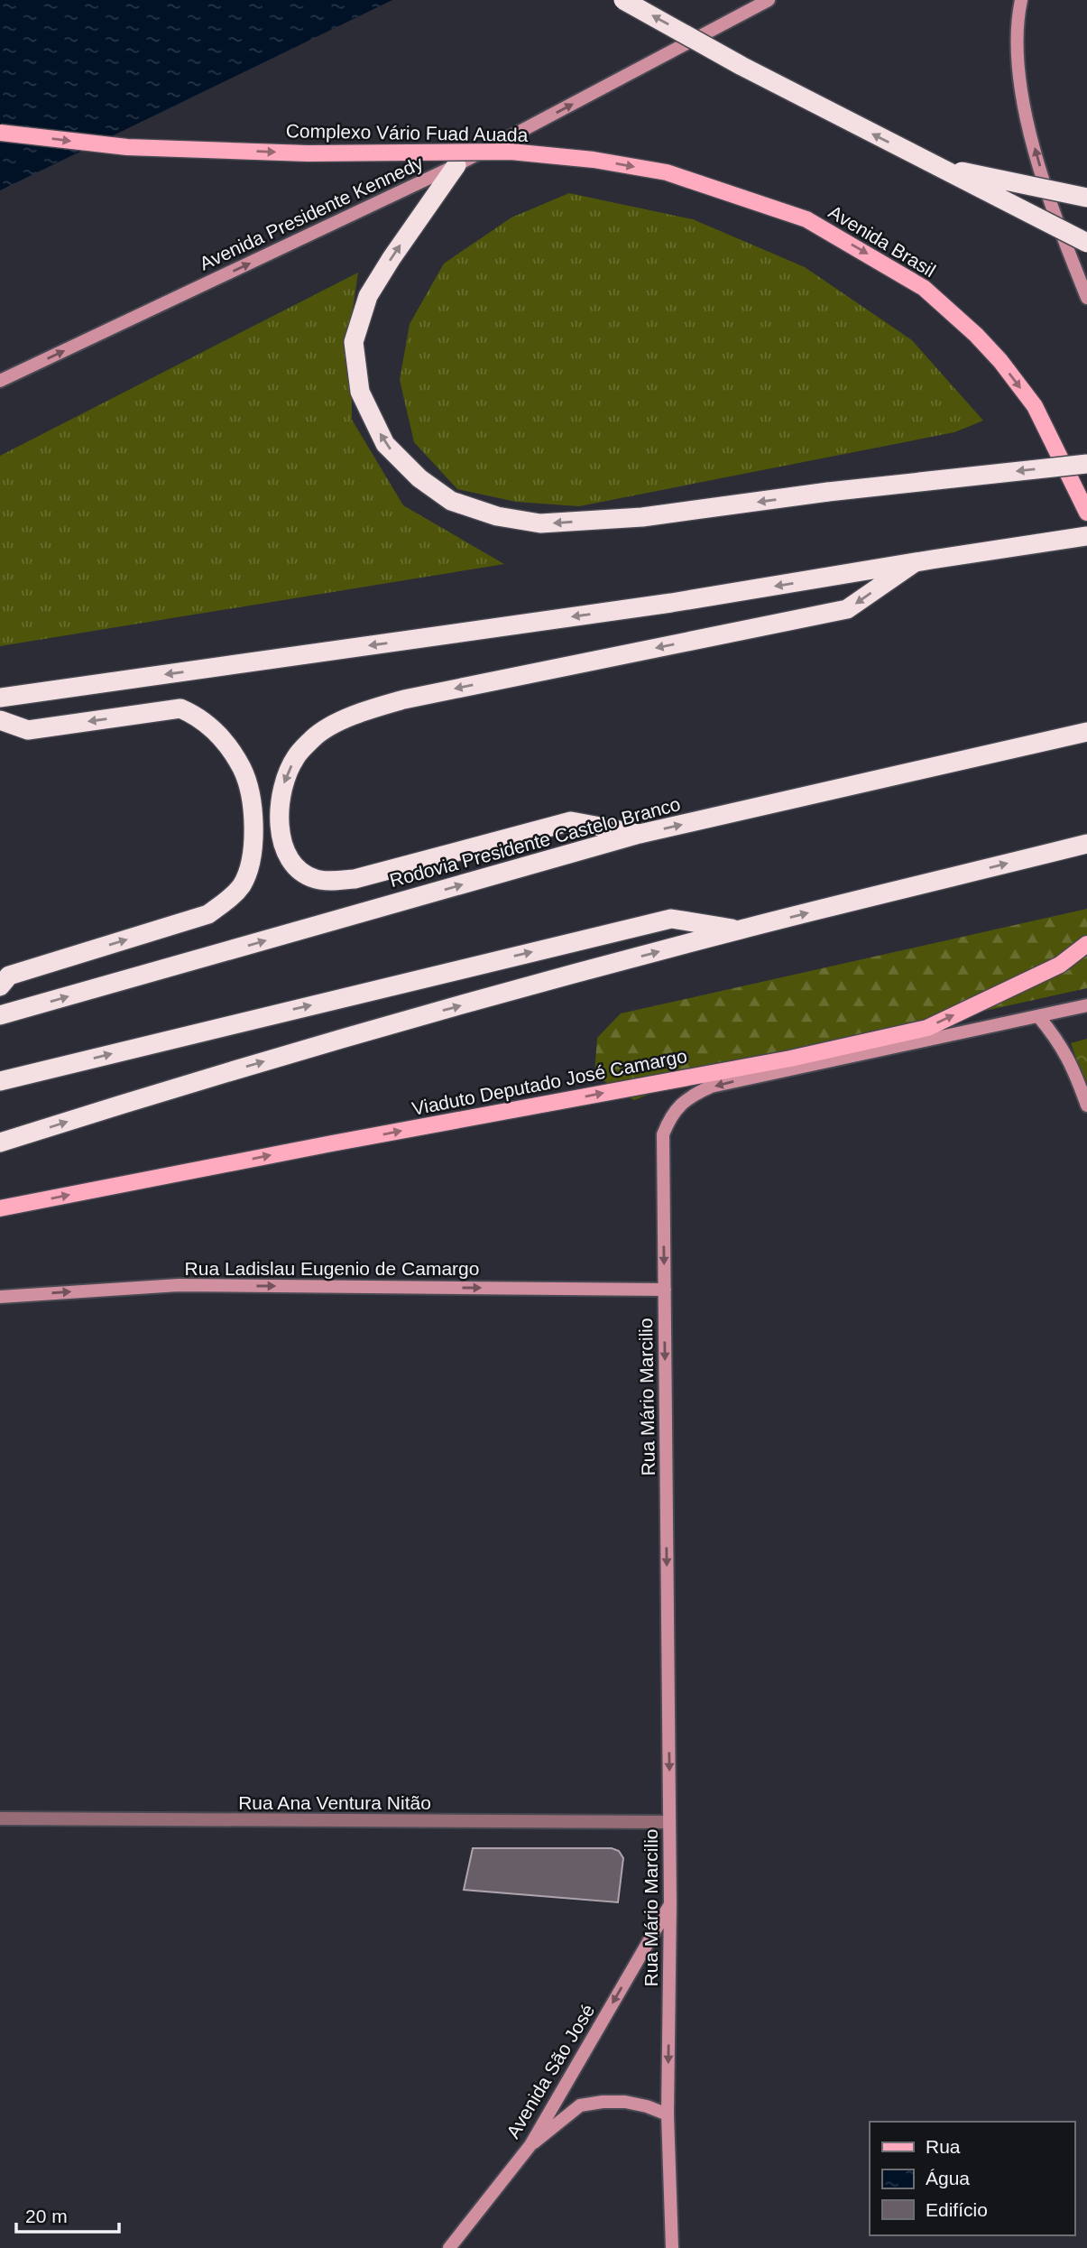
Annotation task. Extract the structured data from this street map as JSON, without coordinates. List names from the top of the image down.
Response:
{
  "streets": {
    "highway": ["Rodovia Presidente Castelo Branco"],
    "main road": [
      "Complexo Vário Fuad Auada",
      "Avenida Presidente Kennedy",
      "Avenida Brasil",
      "Viaduto Deputado José Camargo",
      "Rua Ladislau Eugenio de Camargo",
      "Rua Mário Marcilio",
      "Avenida São José"
    ],
    "street": ["Rua Ana Ventura Nitão"]
  },
  "crossings": [
    ["Complexo Vário Fuad Auada", "Avenida Brasil"],
    ["Rua Ladislau Eugenio de Camargo", "Rua Mário Marcilio"],
    ["Rua Mário Marcilio", "Rua Ana Ventura Nitão"],
    ["Rua Mário Marcilio", "Avenida São José"]
  ],
  "one_way": [
    "Complexo Vário Fuad Auada",
    "Avenida Presidente Kennedy",
    "Avenida Brasil",
    "Viaduto Deputado José Camargo",
    "Rua Ladislau Eugenio de Camargo",
    "Rua Mário Marcilio",
    "Avenida São José"
  ],
  "legend": ["Rua", "Água", "Edifício"],
  "scale_bar": "20 m"
}
